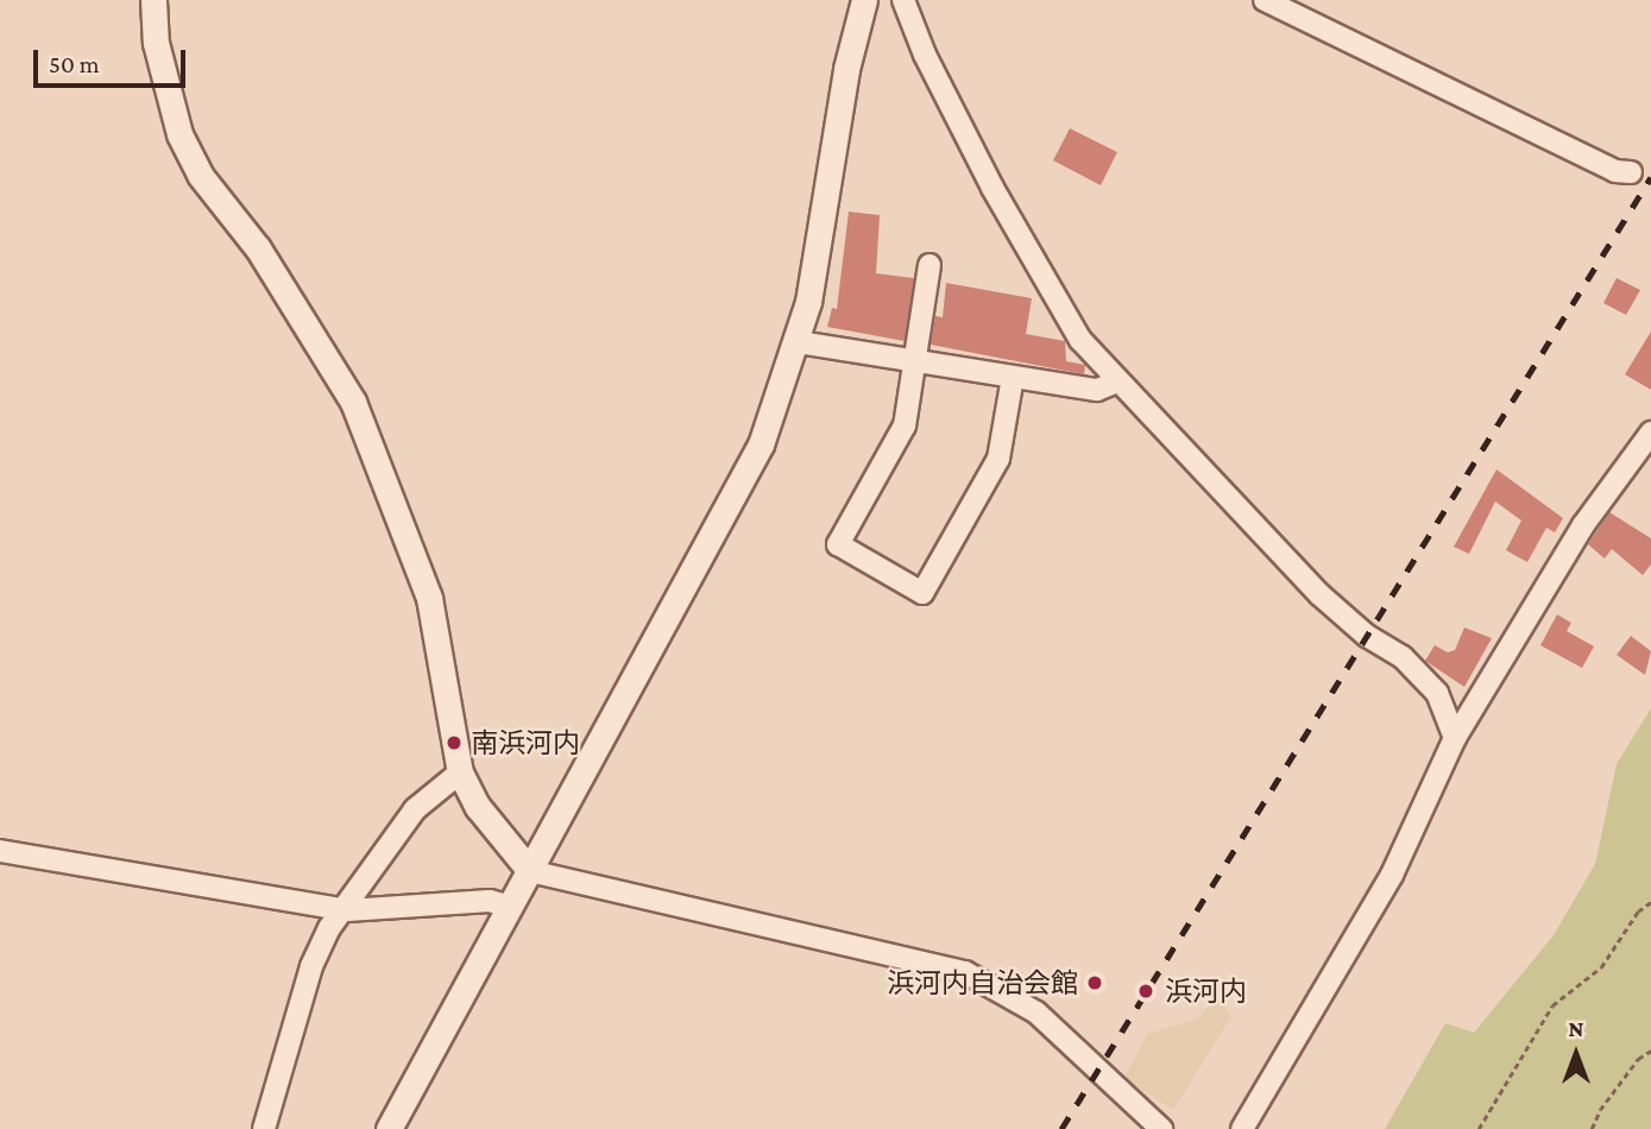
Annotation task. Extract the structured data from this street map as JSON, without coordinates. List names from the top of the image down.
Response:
{
  "places": ["南浜河内", "浜河内自治会館", "浜河内"],
  "scale_bar": "50 m",
  "north": "top"
}
